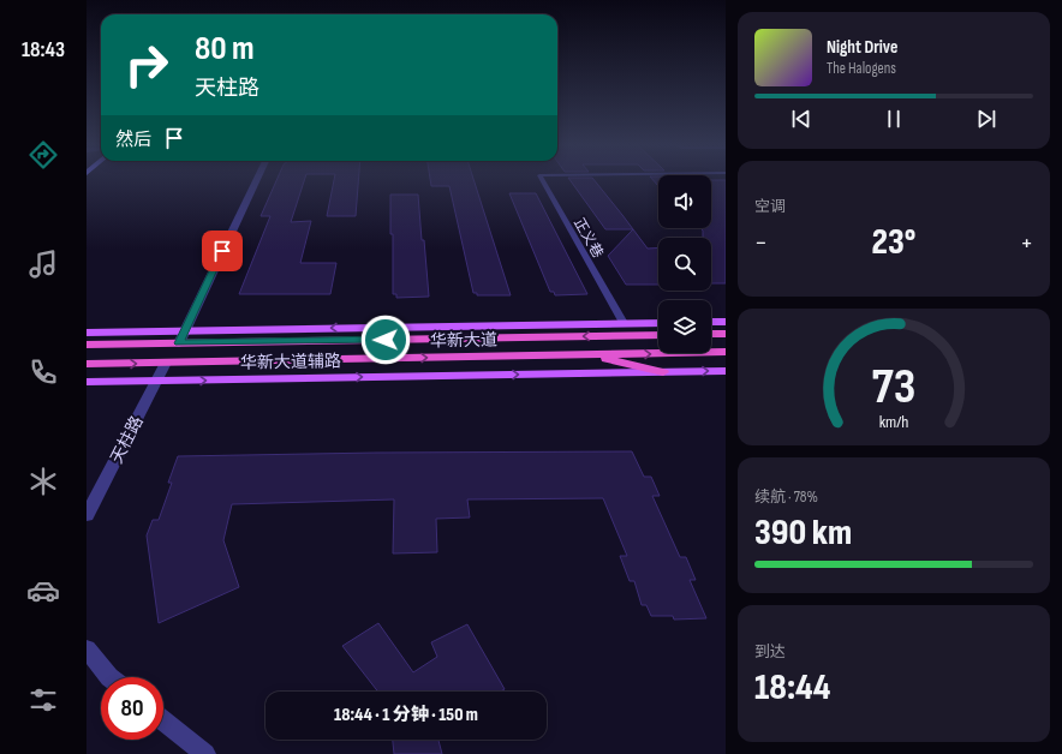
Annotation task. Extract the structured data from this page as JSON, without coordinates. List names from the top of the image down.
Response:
{
  "streets": {
    "highway": ["华新大道"],
    "main road": ["华新大道辅路"],
    "street": ["天柱路"],
    "lane": ["正义巷"]
  },
  "crossings": [
    ["正义巷", "华新大道辅路"],
    ["华新大道", "天柱路"],
    ["华新大道辅路", "天柱路"]
  ],
  "page": {
    "tabs": "18:43",
    "turn": ["80 m", "天柱路"],
    "song": ["Night Drive", "The Halogens"],
    "then": "然后",
    "tile": [
      "空调",
      ["续航 · 78%", "390 km"],
      ["到达", "18:44"]
    ],
    "heat": ["−", "23°", "+"],
    "limit": "80",
    "trip": "18:44 · 1 分钟 · 150 m",
    "gauge": ["73", "km/h"]
  }
}
